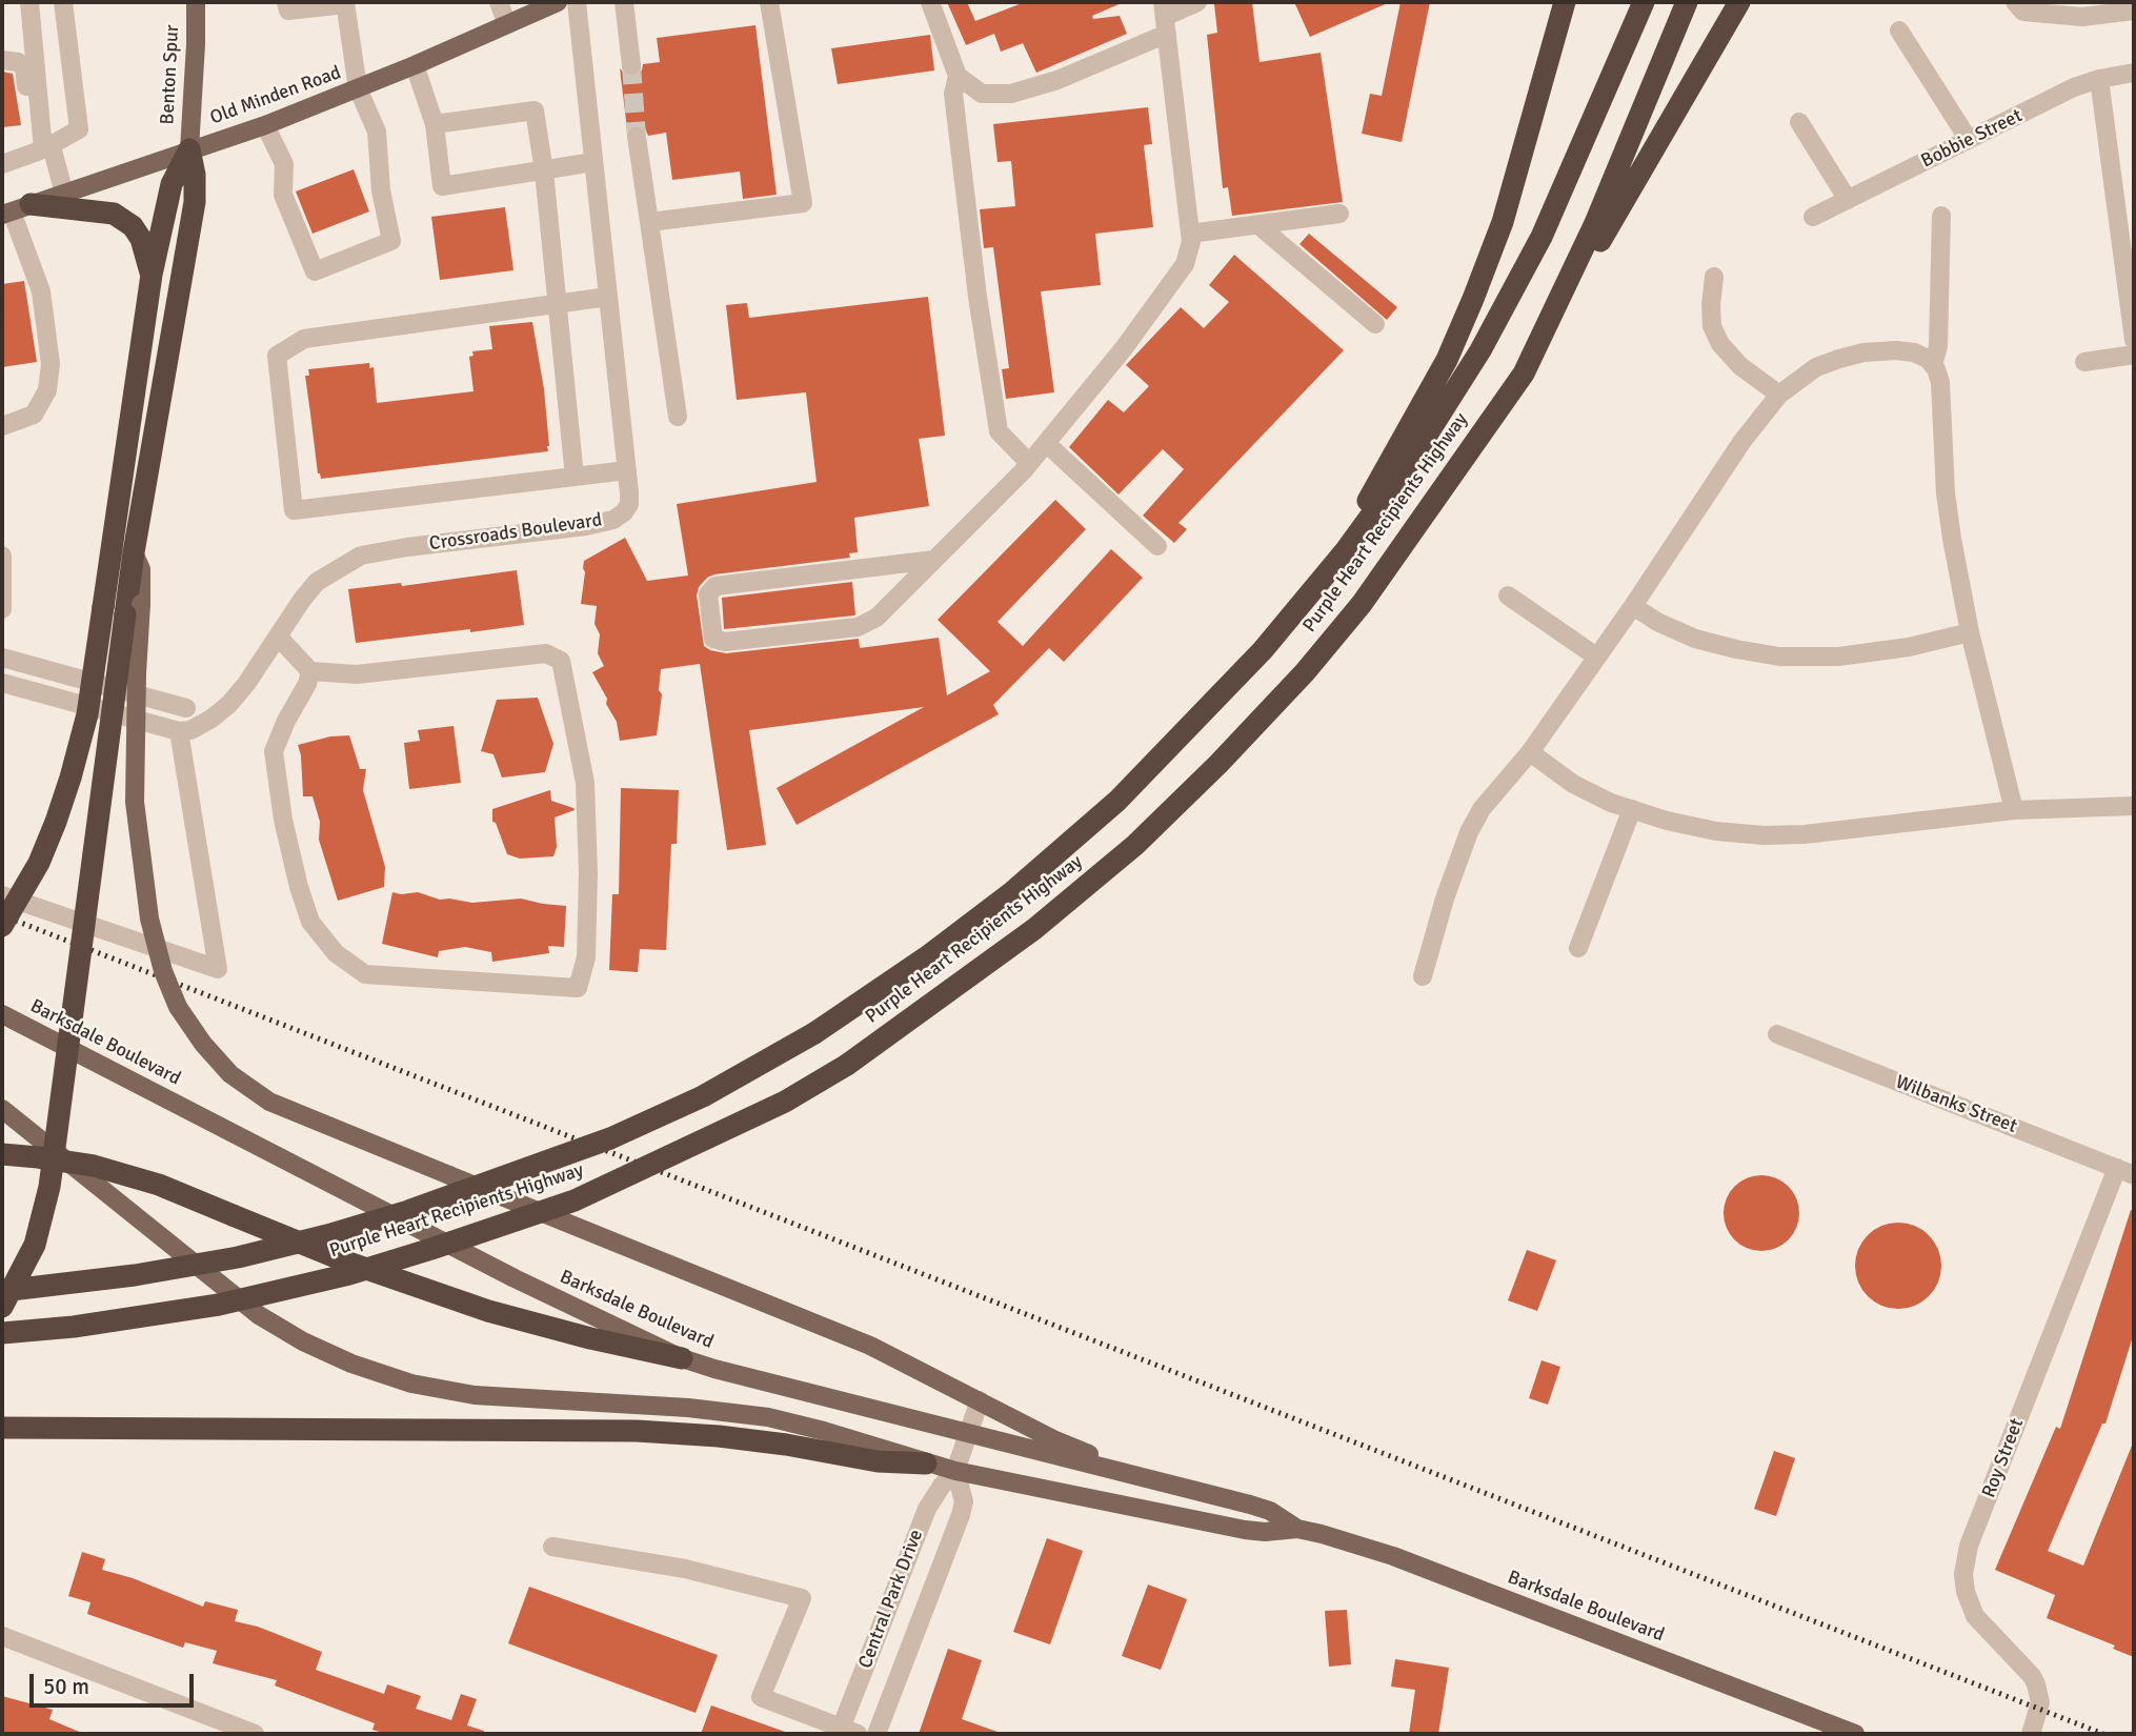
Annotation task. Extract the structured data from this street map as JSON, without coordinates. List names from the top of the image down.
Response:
{
  "streets": {
    "highway": ["Purple Heart Recipients Highway"],
    "main road": ["Benton Spur", "Old Minden Road", "Barksdale Boulevard"],
    "street": [
      "Bobbie Street",
      "Crossroads Boulevard",
      "Wilbanks Street",
      "Roy Street",
      "Central Park Drive"
    ]
  },
  "crossings": [
    ["Benton Spur", "Old Minden Road"],
    ["Barksdale Boulevard", "Central Park Drive"],
    ["Wilbanks Street", "Roy Street"]
  ],
  "scale_bar": "50 m"
}
